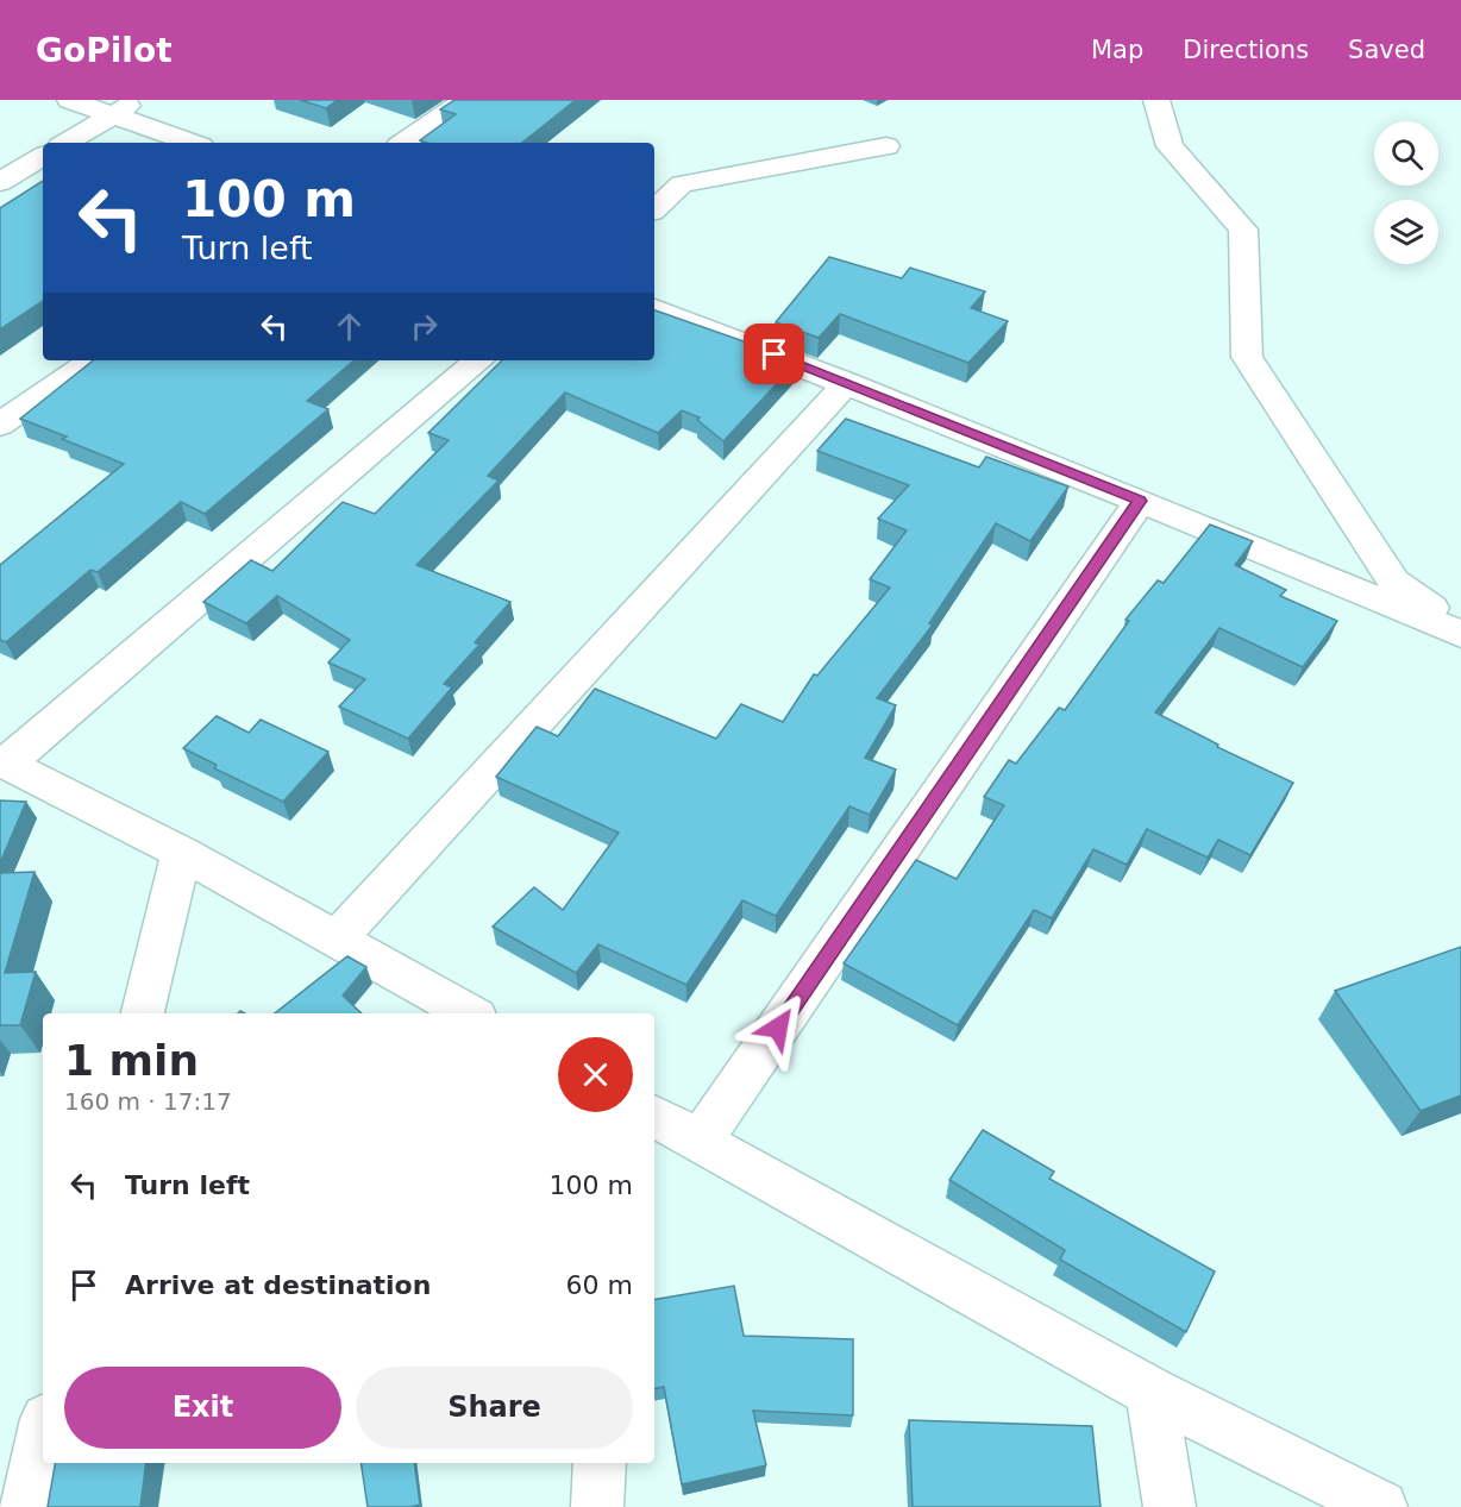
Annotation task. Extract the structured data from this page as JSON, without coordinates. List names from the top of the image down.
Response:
{
  "page": {
    "header": "GoPilot",
    "nav": ["Map", "Directions", "Saved"],
    "turn": ["100 m", "Turn left"],
    "heading": ["1 min", "160 m · 17:17"],
    "list": [
      {
        "name": "Turn left",
        "value": "100 m"
      },
      {
        "name": "Arrive at destination",
        "value": "60 m"
      }
    ],
    "buttons": ["Exit", "Share"]
  }
}
